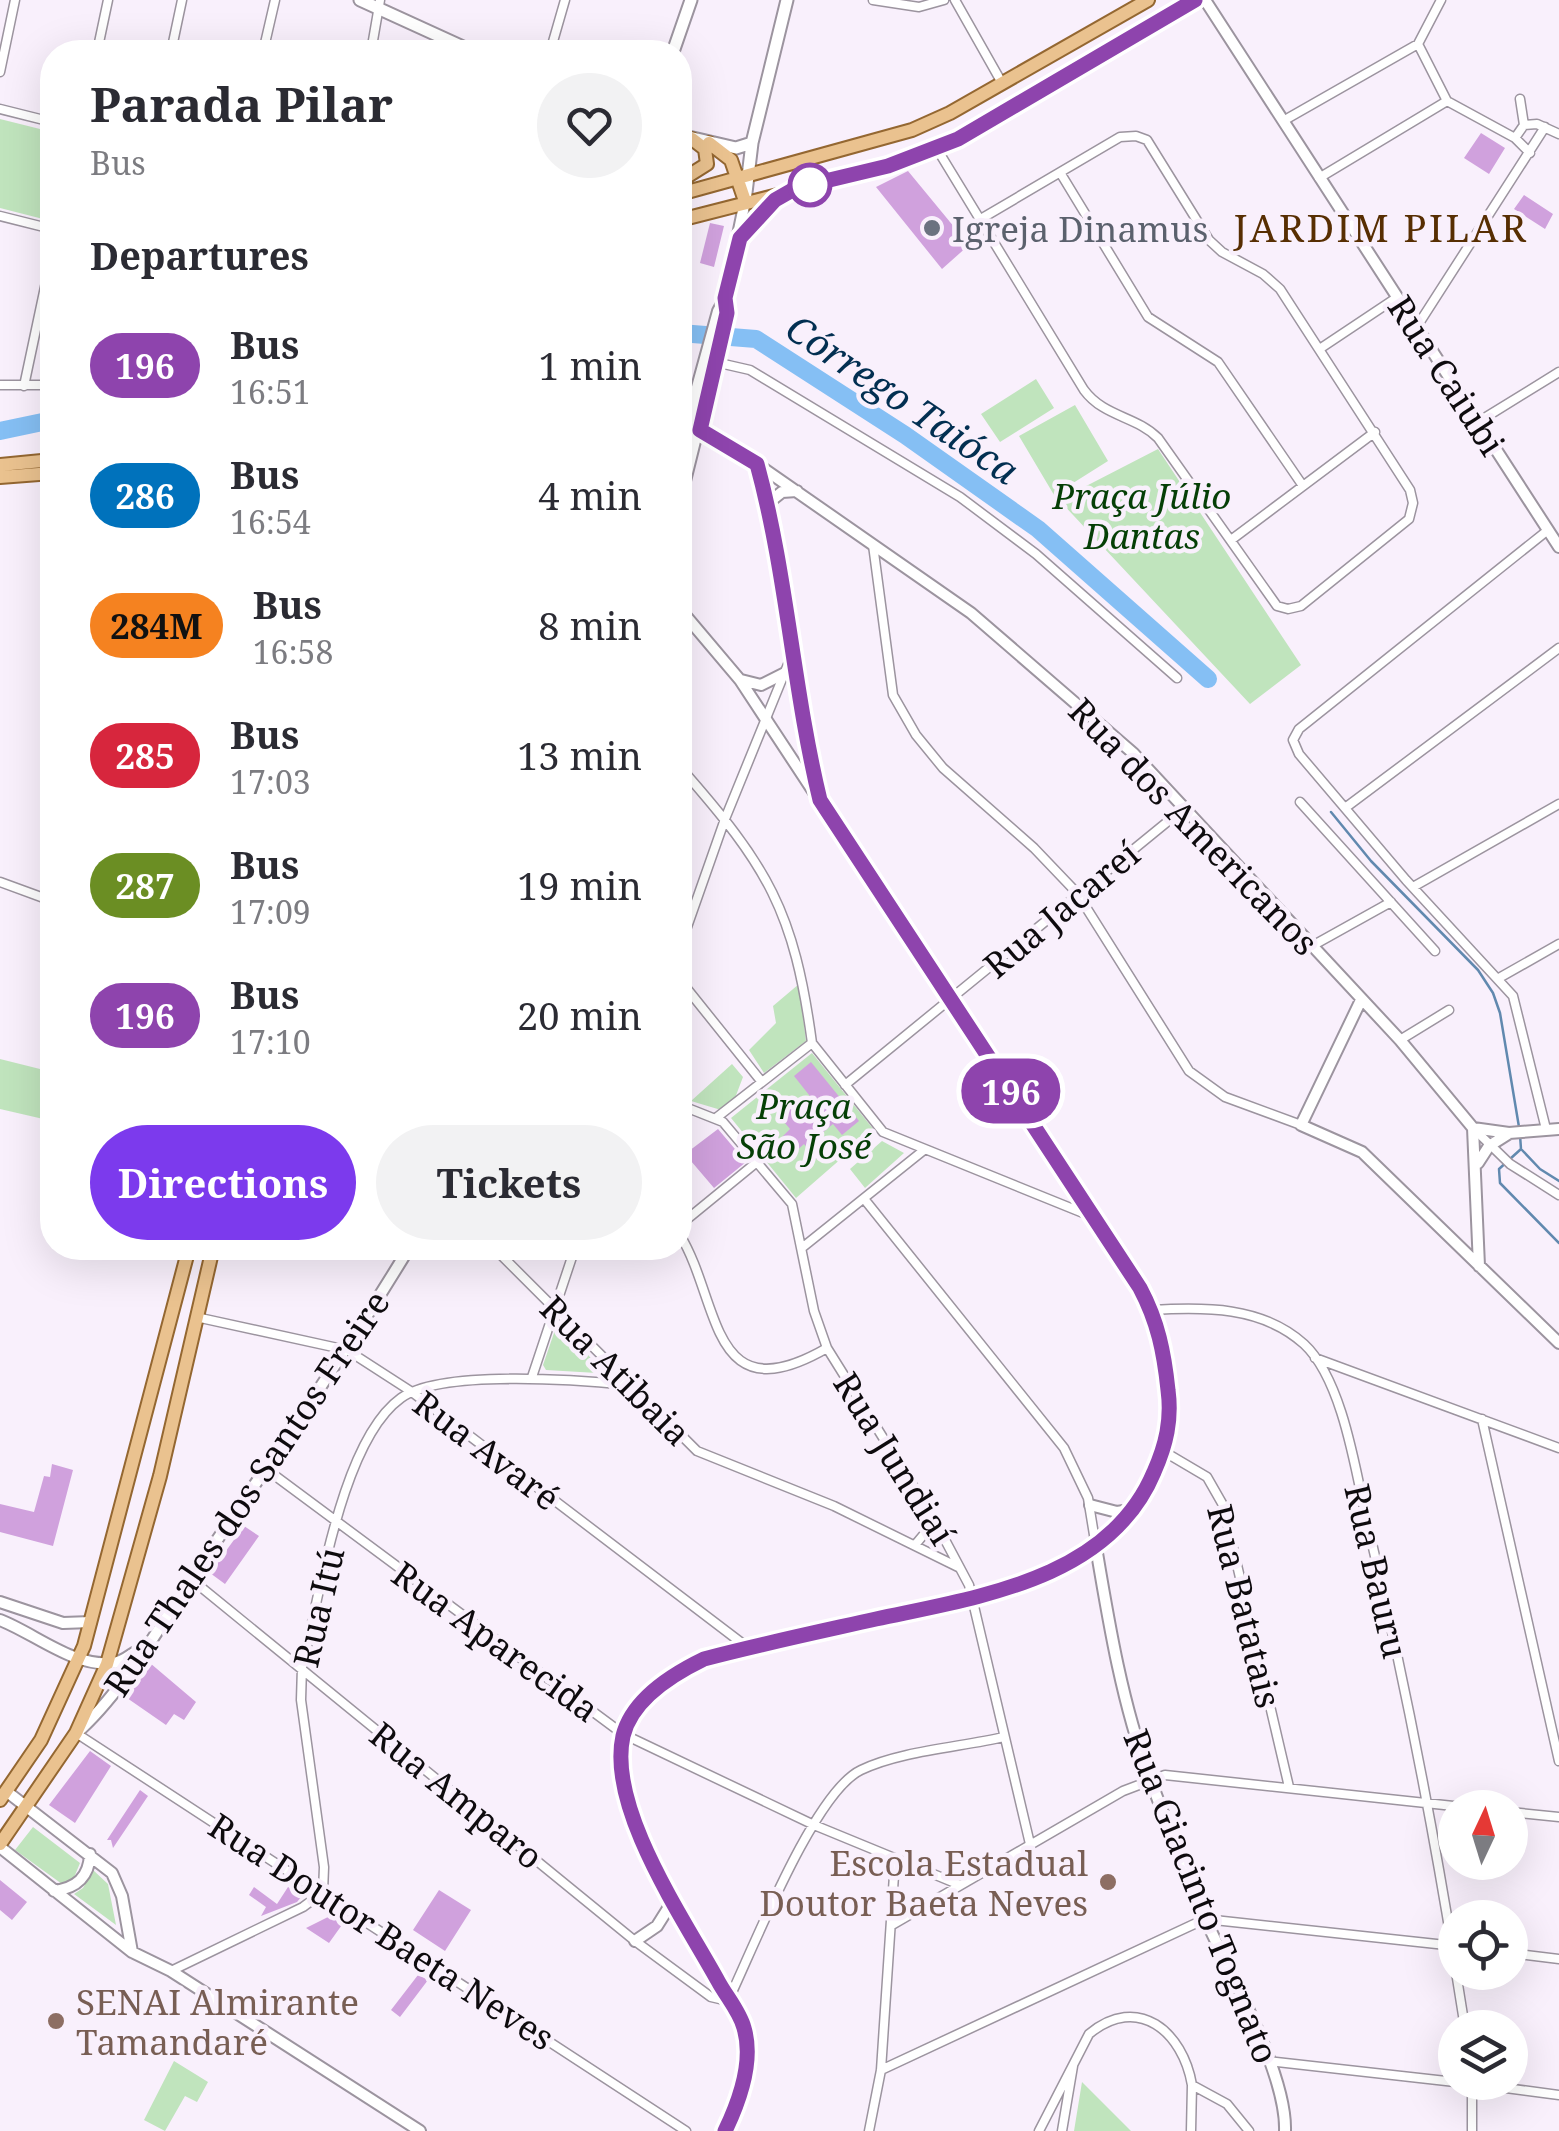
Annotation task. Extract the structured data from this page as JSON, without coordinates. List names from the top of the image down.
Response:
{
  "streets": {
    "street": [
      "Rua Caiubi",
      "Rua dos Americanos",
      "Rua Jacareí",
      "Rua Atibaia",
      "Rua Avaré",
      "Rua Jundiaí",
      "Rua Thales dos Santos Freire",
      "Rua Bauru",
      "Rua Batatais",
      "Rua Itú",
      "Rua Aparecida",
      "Rua Amparo",
      "Rua Giacinto Tognato",
      "Rua Doutor Baeta Neves"
    ]
  },
  "crossings": [
    ["Rua dos Americanos", "Rua Jacareí"],
    ["Rua Atibaia", "Rua Jundiaí"],
    ["Rua Avaré", "Rua Thales dos Santos Freire"],
    ["Rua Avaré", "Rua Itú"],
    ["Rua Thales dos Santos Freire", "Rua Aparecida"],
    ["Rua Thales dos Santos Freire", "Rua Amparo"],
    ["Rua Thales dos Santos Freire", "Rua Doutor Baeta Neves"],
    ["Rua Itú", "Rua Aparecida"],
    ["Rua Itú", "Rua Amparo"],
    ["Rua Itú", "Rua Doutor Baeta Neves"]
  ],
  "districts": ["JARDIM PILAR"],
  "water": ["Córrego Taióca"],
  "parks": ["Praça Júlio Dantas", "Praça São José"],
  "places": ["Igreja Dinamus", "Escola Estadual Doutor Baeta Neves", "SENAI Almirante Tamandaré"],
  "lines": ["bus line 196"],
  "north": "top",
  "page": {
    "on_map": "196",
    "heading": [
      ["Parada Pilar", "Bus"],
      "Departures"
    ],
    "list": [
      {
        "mark": "196",
        "name": "Bus",
        "note": "16:51",
        "value": "1 min"
      },
      {
        "mark": "286",
        "name": "Bus",
        "note": "16:54",
        "value": "4 min"
      },
      {
        "mark": "284M",
        "name": "Bus",
        "note": "16:58",
        "value": "8 min"
      },
      {
        "mark": "285",
        "name": "Bus",
        "note": "17:03",
        "value": "13 min"
      },
      {
        "mark": "287",
        "name": "Bus",
        "note": "17:09",
        "value": "19 min"
      },
      {
        "mark": "196",
        "name": "Bus",
        "note": "17:10",
        "value": "20 min"
      }
    ],
    "buttons": ["Directions", "Tickets"]
  }
}
